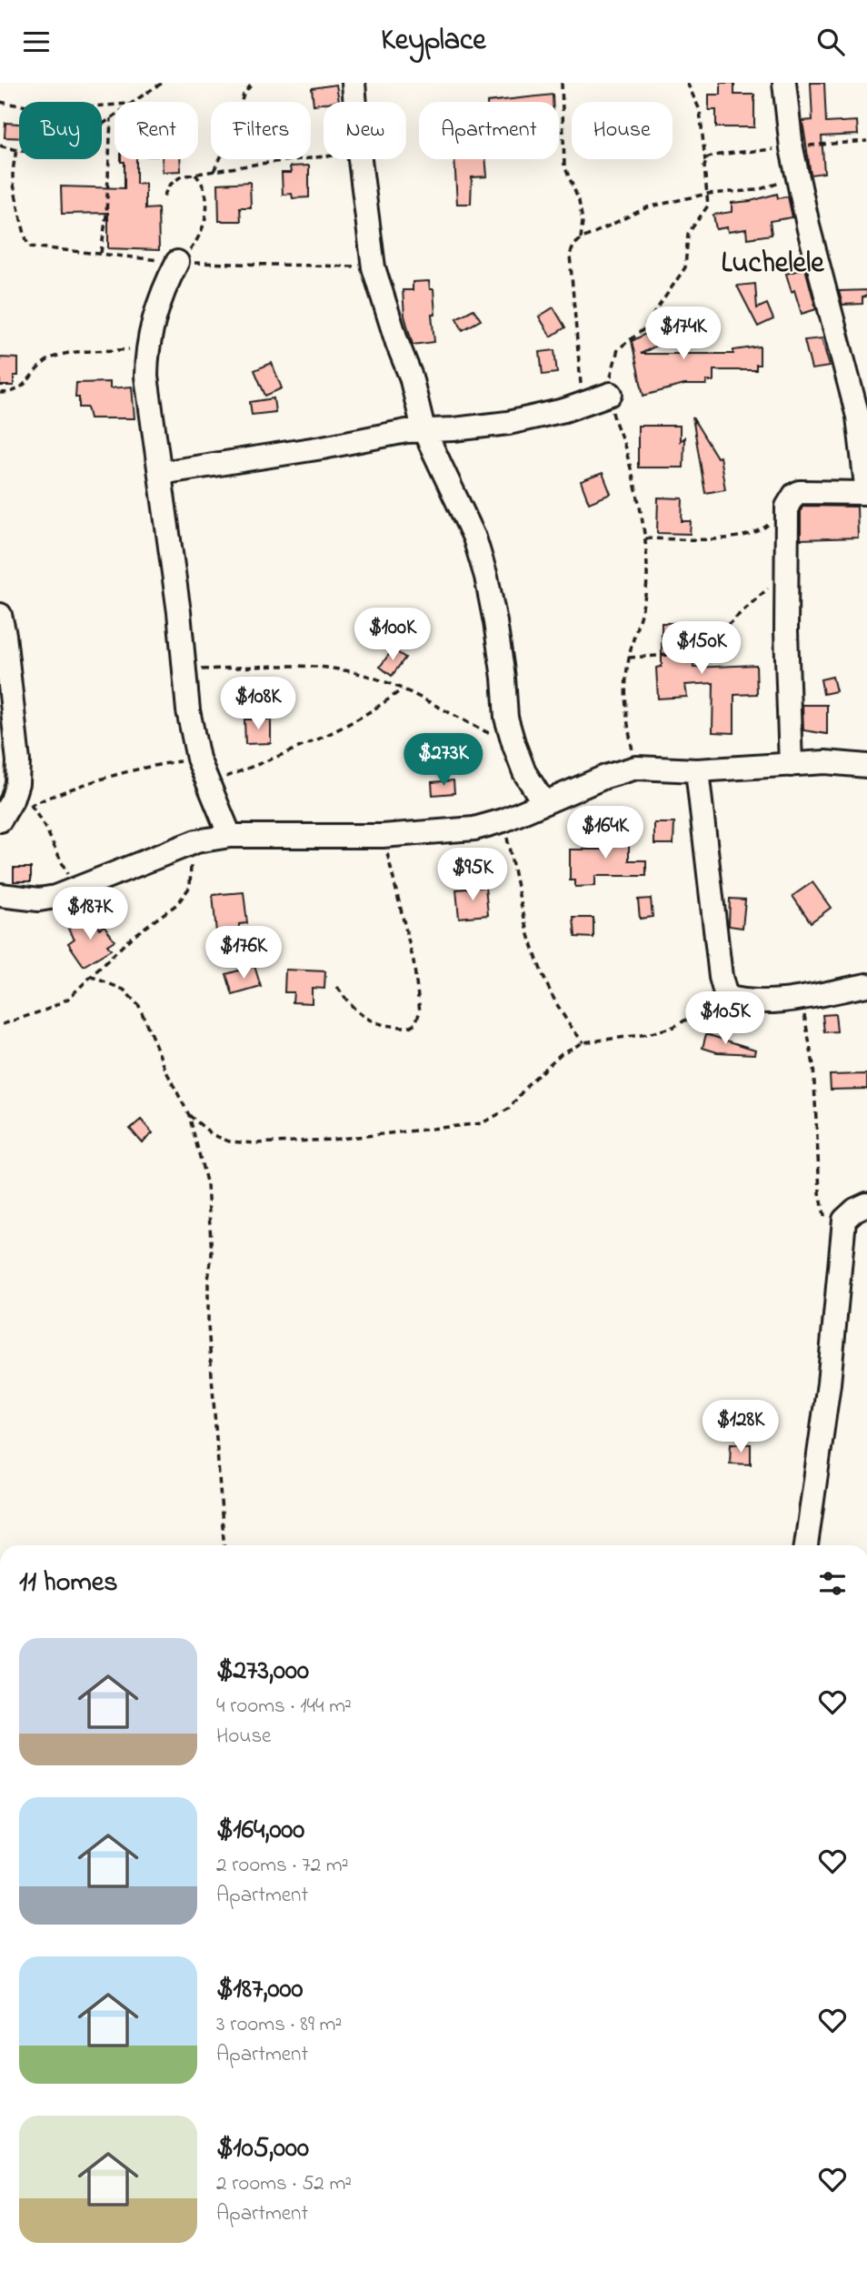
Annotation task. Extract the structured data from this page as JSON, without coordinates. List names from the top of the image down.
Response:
{
  "districts": ["Luchelele"],
  "page": {
    "header": "Keyplace",
    "chip": [
      "Buy",
      "Rent",
      "Filters",
      "New",
      "Apartment",
      "House"
    ],
    "price": [
      "$174K",
      "$100K",
      "$150K",
      "$108K",
      "$273K",
      "$164K",
      "$95K",
      "$187K",
      "$176K",
      "$105K",
      "$128K"
    ],
    "heading": "11 homes",
    "list": [
      {
        "name": "$273,000",
        "note": "4 rooms · 144 m² · House"
      },
      {
        "name": "$164,000",
        "note": "2 rooms · 72 m² · Apartment"
      },
      {
        "name": "$187,000",
        "note": "3 rooms · 89 m² · Apartment"
      },
      {
        "name": "$105,000",
        "note": "2 rooms · 52 m² · Apartment"
      }
    ]
  }
}
